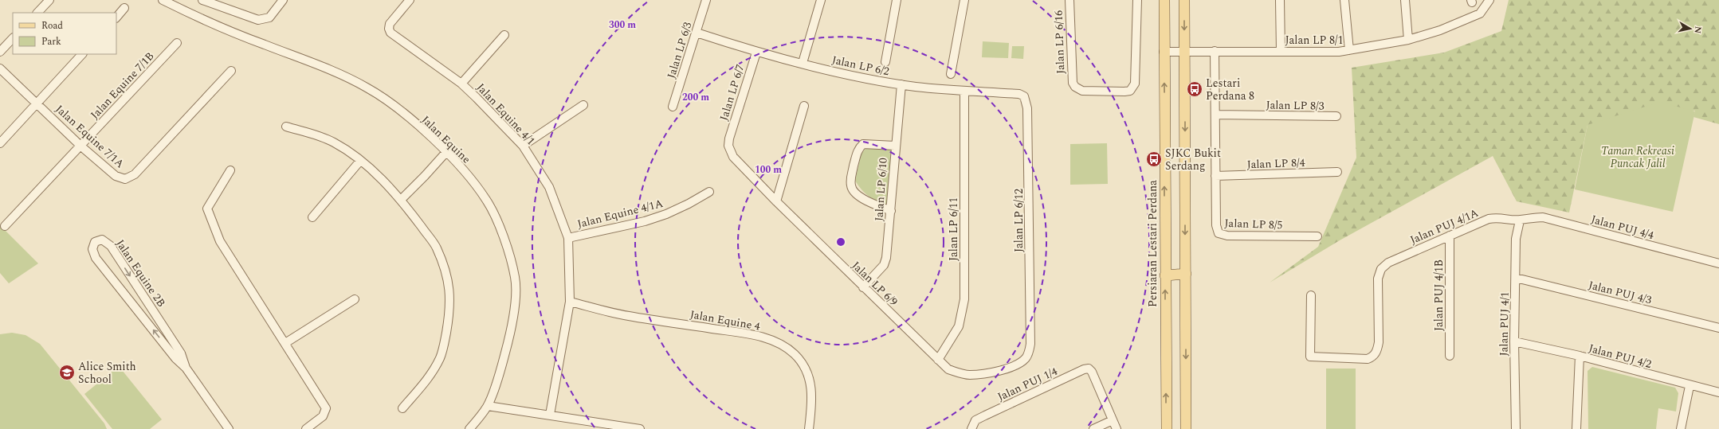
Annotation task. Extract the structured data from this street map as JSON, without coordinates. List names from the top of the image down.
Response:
{
  "streets": {
    "main road": ["Persiaran Lestari Perdana"],
    "street": [
      "Jalan LP 8/1",
      "Jalan LP 6/16",
      "Jalan LP 6/3",
      "Jalan LP 6/2",
      "Jalan Equine 7/1B",
      "Jalan LP 6/7",
      "Jalan LP 8/3",
      "Jalan Equine 4/1",
      "Jalan Equine 7/1A",
      "Jalan Equine",
      "Jalan LP 8/4",
      "Jalan LP 6/10",
      "Jalan Equine 4/1A",
      "Jalan LP 6/12",
      "Jalan LP 8/5",
      "Jalan PUJ 4/1A",
      "Jalan PUJ 4/4",
      "Jalan LP 6/11",
      "Jalan Equine 2B",
      "Jalan LP 6/9",
      "Jalan PUJ 4/3",
      "Jalan PUJ 4/1B",
      "Jalan Equine 4",
      "Jalan PUJ 4/1",
      "Jalan PUJ 4/2",
      "Jalan PUJ 1/4"
    ]
  },
  "crossings": [
    ["Jalan LP 8/1", "Jalan LP 8/5"],
    ["Jalan LP 8/1", "Persiaran Lestari Perdana"],
    ["Jalan LP 6/3", "Jalan LP 6/2"],
    ["Jalan LP 6/2", "Jalan LP 6/7"],
    ["Jalan LP 6/2", "Jalan LP 6/10"],
    ["Jalan LP 6/2", "Jalan LP 6/12"],
    ["Jalan LP 6/2", "Jalan LP 6/11"],
    ["Jalan Equine 7/1B", "Jalan Equine 7/1A"],
    ["Jalan LP 6/7", "Jalan LP 6/9"],
    ["Jalan LP 8/3", "Jalan LP 8/5"],
    ["Jalan Equine 4/1", "Jalan Equine 4/1A"],
    ["Jalan Equine 4/1", "Jalan Equine 4"],
    ["Jalan LP 8/4", "Jalan LP 8/5"],
    ["Jalan LP 6/10", "Jalan LP 6/9"],
    ["Jalan LP 6/12", "Jalan LP 6/9"],
    ["Jalan PUJ 4/1A", "Jalan PUJ 4/4"],
    ["Jalan PUJ 4/1A", "Jalan PUJ 4/1B"],
    ["Jalan PUJ 4/1A", "Jalan PUJ 4/1"],
    ["Jalan PUJ 4/4", "Jalan PUJ 4/1"],
    ["Jalan LP 6/11", "Jalan LP 6/9"],
    ["Jalan PUJ 4/3", "Jalan PUJ 4/1"],
    ["Jalan PUJ 4/1", "Jalan PUJ 4/2"]
  ],
  "parks": ["Taman Rekreasi Puncak Jalil"],
  "places": {
    "bus stop": ["Lestari Perdana 8", "SJKC Bukit Serdang"],
    "school or university": ["Alice Smith School"]
  },
  "legend": ["Road", "Park"],
  "north": "right",
  "rings": ["300 m", "200 m", "100 m"]
}
